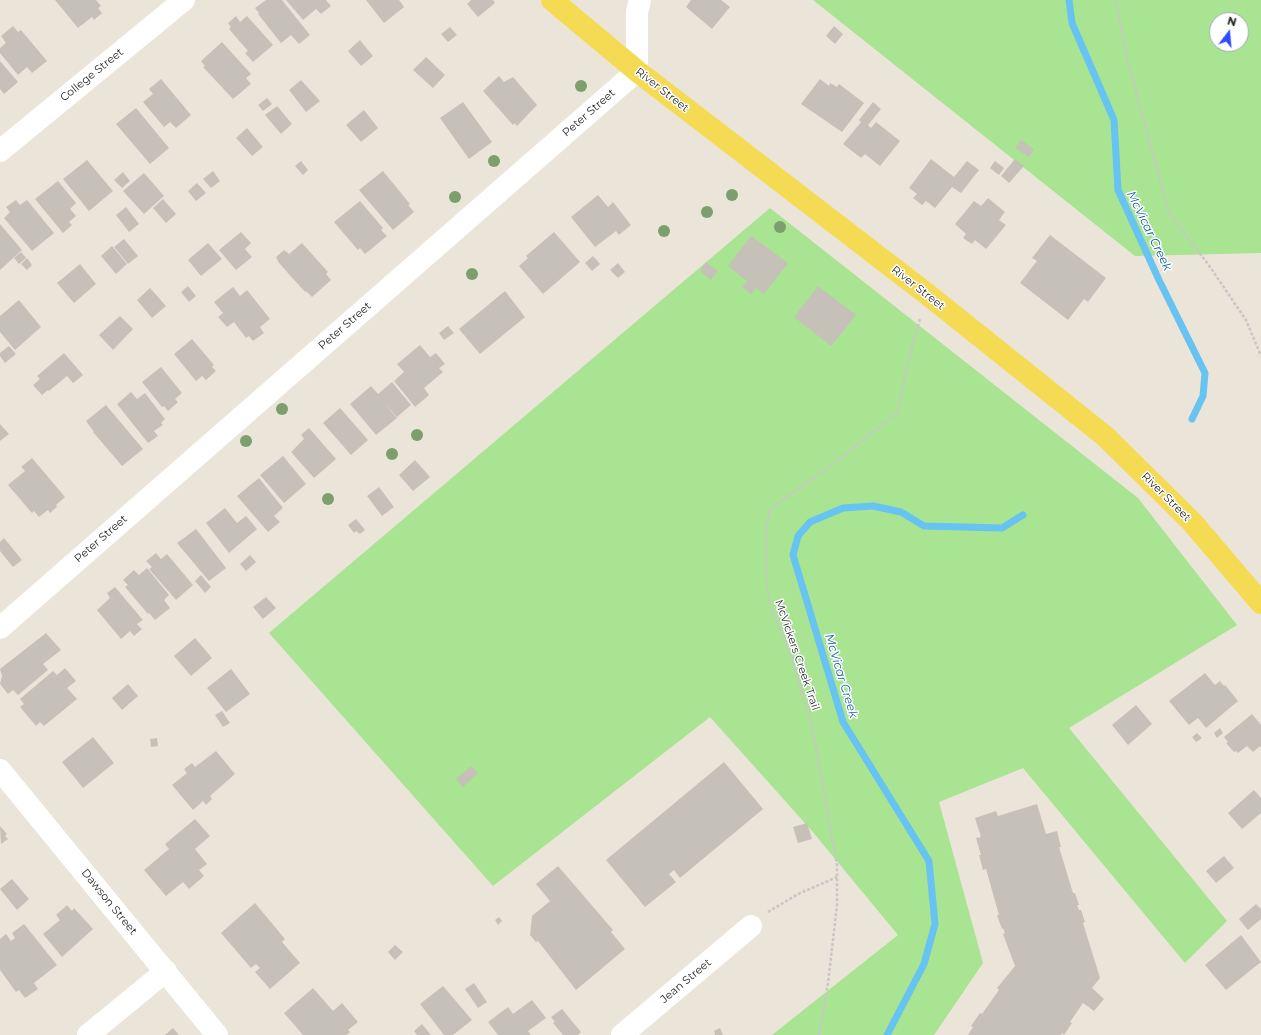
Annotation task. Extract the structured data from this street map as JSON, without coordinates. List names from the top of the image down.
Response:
{
  "streets": {
    "main road": ["River Street"],
    "street": [
      "College Street",
      "Peter Street",
      "Dawson Street",
      "Jean Street"
    ],
    "path": ["McVickers Creek Trail"]
  },
  "crossings": [
    ["River Street", "Peter Street"],
    ["River Street", "McVickers Creek Trail"]
  ],
  "water": ["McVicar Creek"],
  "north": "top"
}
